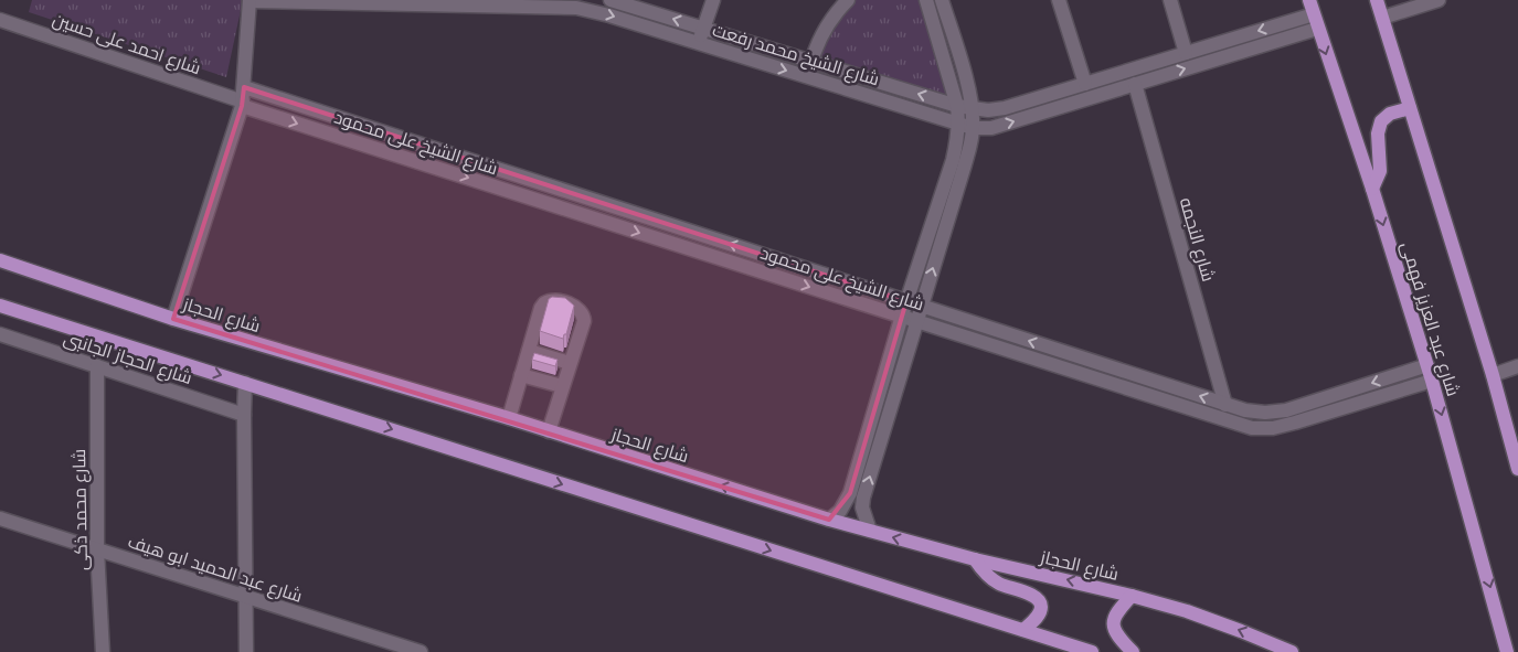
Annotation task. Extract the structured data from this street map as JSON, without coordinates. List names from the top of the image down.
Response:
{
  "streets": {
    "main road": ["شارع الحجاز", "شارع عبد العزيز فهمى"],
    "street": [
      "شارع احمد على حسين",
      "شارع الشيخ محمد رفعت",
      "شارع الشيخ على محمود",
      "شارع النجمه",
      "شارع الحجاز الجانبى",
      "شارع محمد ذكى",
      "شارع عبد الحميد ابو هيف"
    ]
  },
  "crossings": [
    ["شارع احمد على حسين", "شارع الشيخ على محمود"],
    ["شارع الشيخ محمد رفعت", "شارع النجمه"],
    ["شارع الشيخ محمد رفعت", "شارع عبد العزيز فهمى"],
    ["شارع الشيخ على محمود", "شارع النجمه"],
    ["شارع الشيخ على محمود", "شارع عبد العزيز فهمى"],
    ["شارع الحجاز الجانبى", "شارع محمد ذكى"],
    ["شارع محمد ذكى", "شارع عبد الحميد ابو هيف"]
  ]
}
